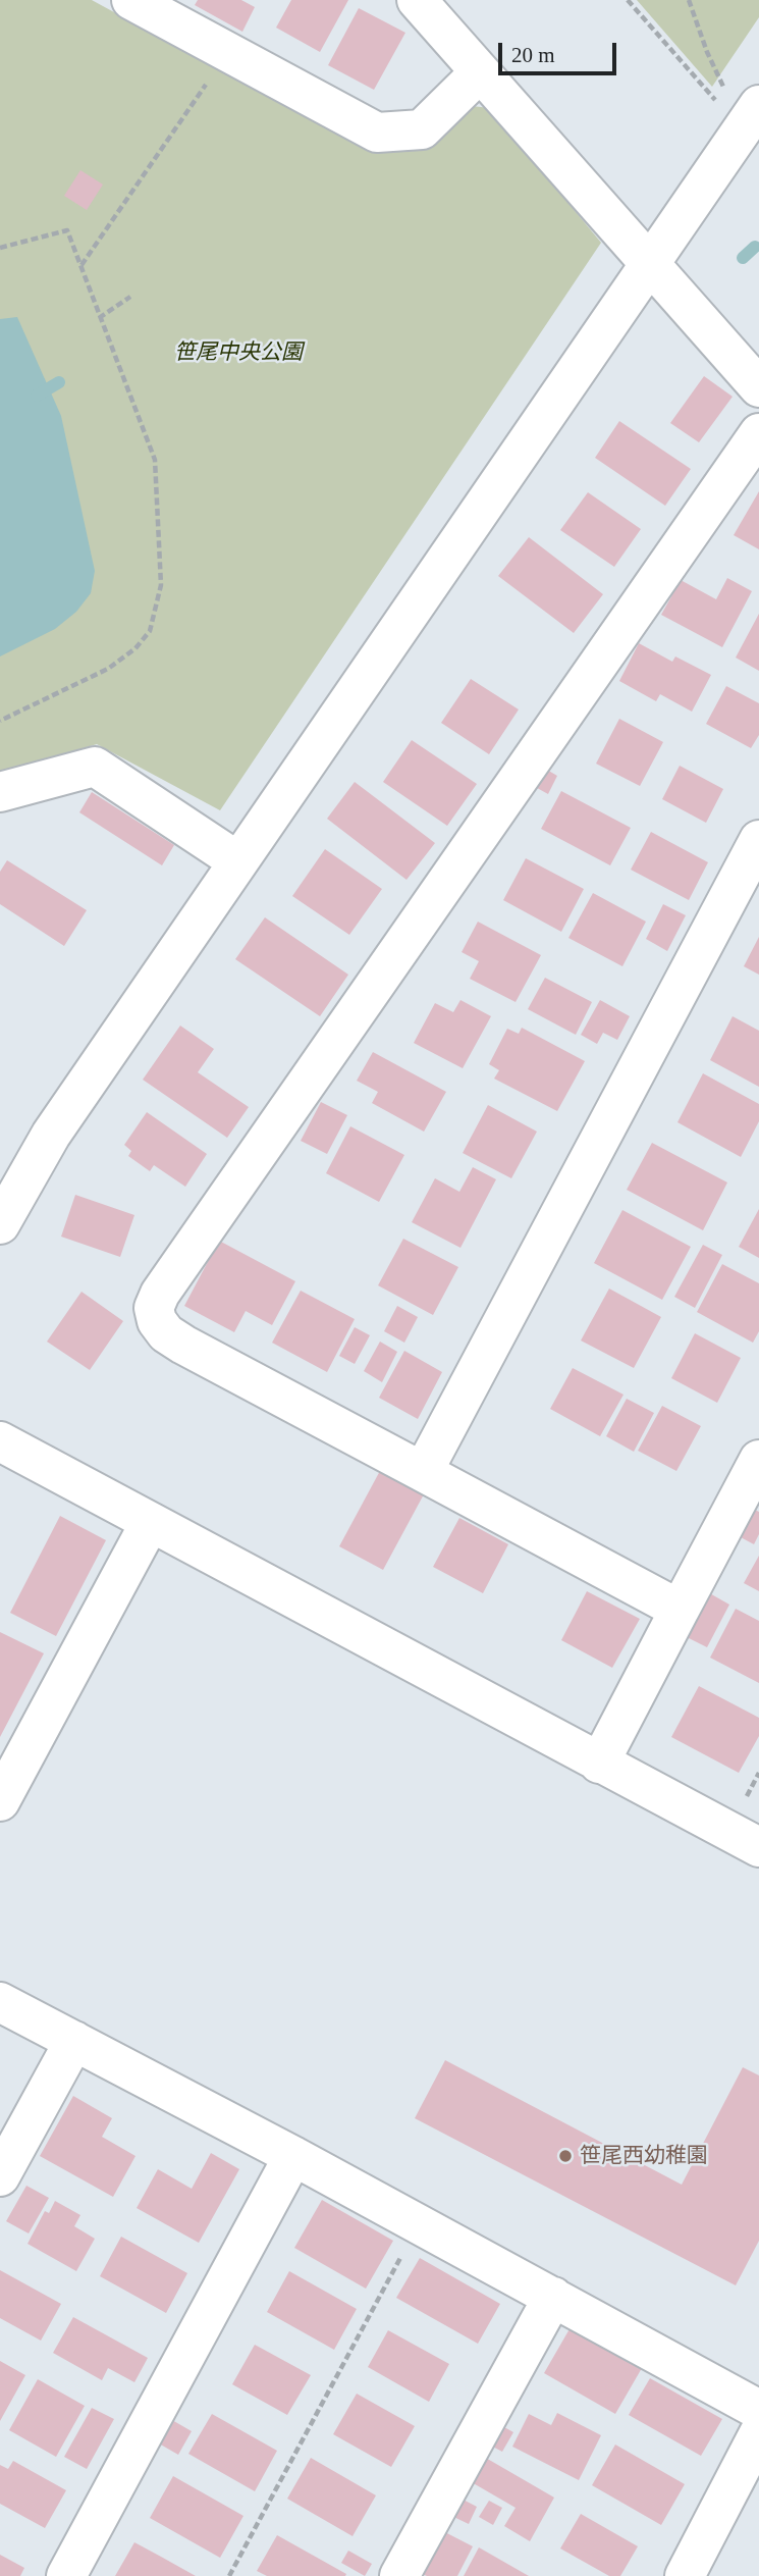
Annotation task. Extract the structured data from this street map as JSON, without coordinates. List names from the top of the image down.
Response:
{
  "parks": ["笹尾中央公園"],
  "places": ["笹尾西幼稚園"],
  "scale_bar": "20 m"
}
